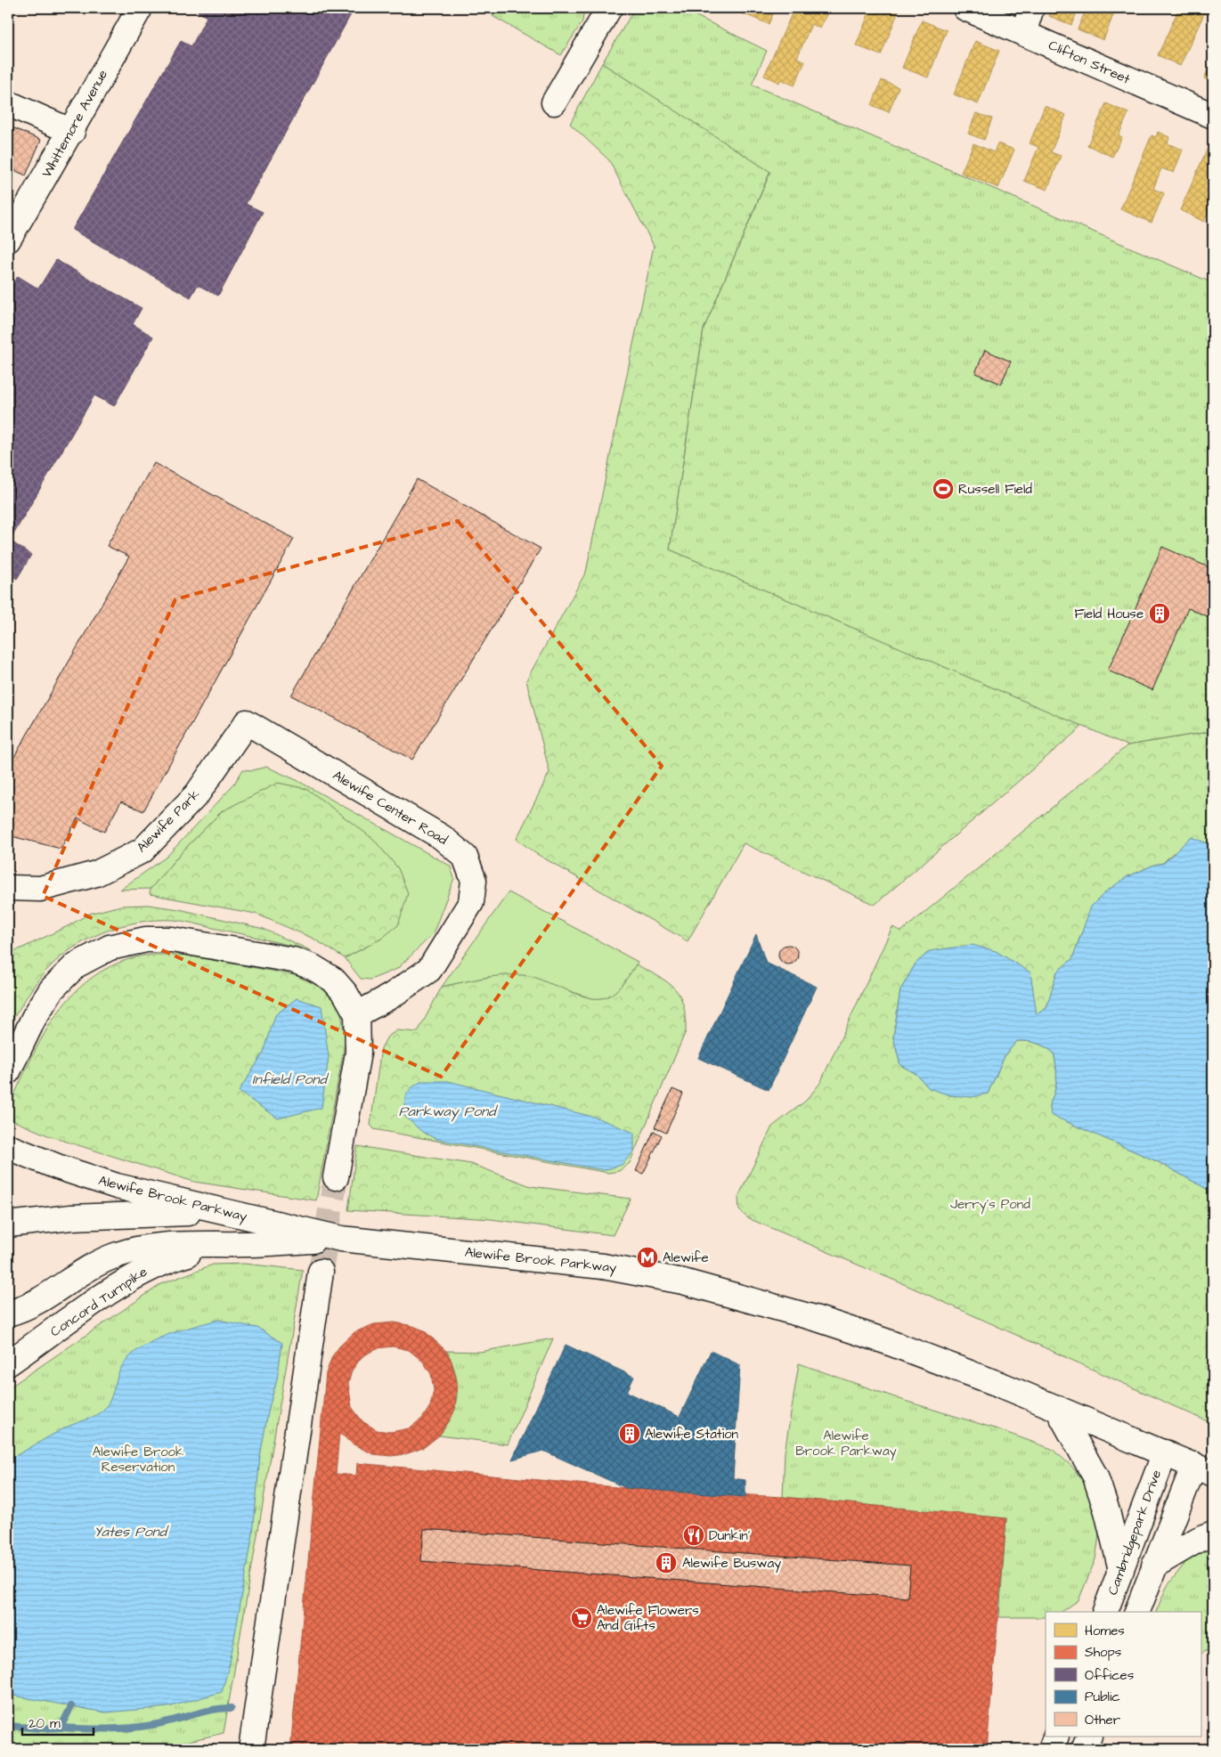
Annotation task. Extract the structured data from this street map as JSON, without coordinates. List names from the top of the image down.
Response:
{
  "streets": {
    "main road": [
      "Clifton Street",
      "Whittemore Avenue",
      "Alewife Center Road",
      "Alewife Park",
      "Alewife Brook Parkway",
      "Concord Turnpike",
      "Cambridgepark Drive"
    ]
  },
  "crossings": [
    ["Alewife Center Road", "Alewife Park"],
    ["Alewife Brook Parkway", "Concord Turnpike"],
    ["Alewife Brook Parkway", "Cambridgepark Drive"]
  ],
  "water": ["Infield Pond", "Parkway Pond", "Yates Pond"],
  "parks": ["Jerry's Pond", "Alewife Brook Parkway", "Alewife Brook Reservation"],
  "places": {
    "sports": ["Russell Field"],
    "building": ["Field House", "Alewife Station", "Alewife Busway"],
    "metro station": ["Alewife"],
    "restaurant": ["Dunkin'"],
    "supermarket": ["Alewife Flowers And Gifts"]
  },
  "legend": [
    "Homes",
    "Shops",
    "Offices",
    "Public",
    "Other"
  ],
  "scale_bar": "20 m"
}
